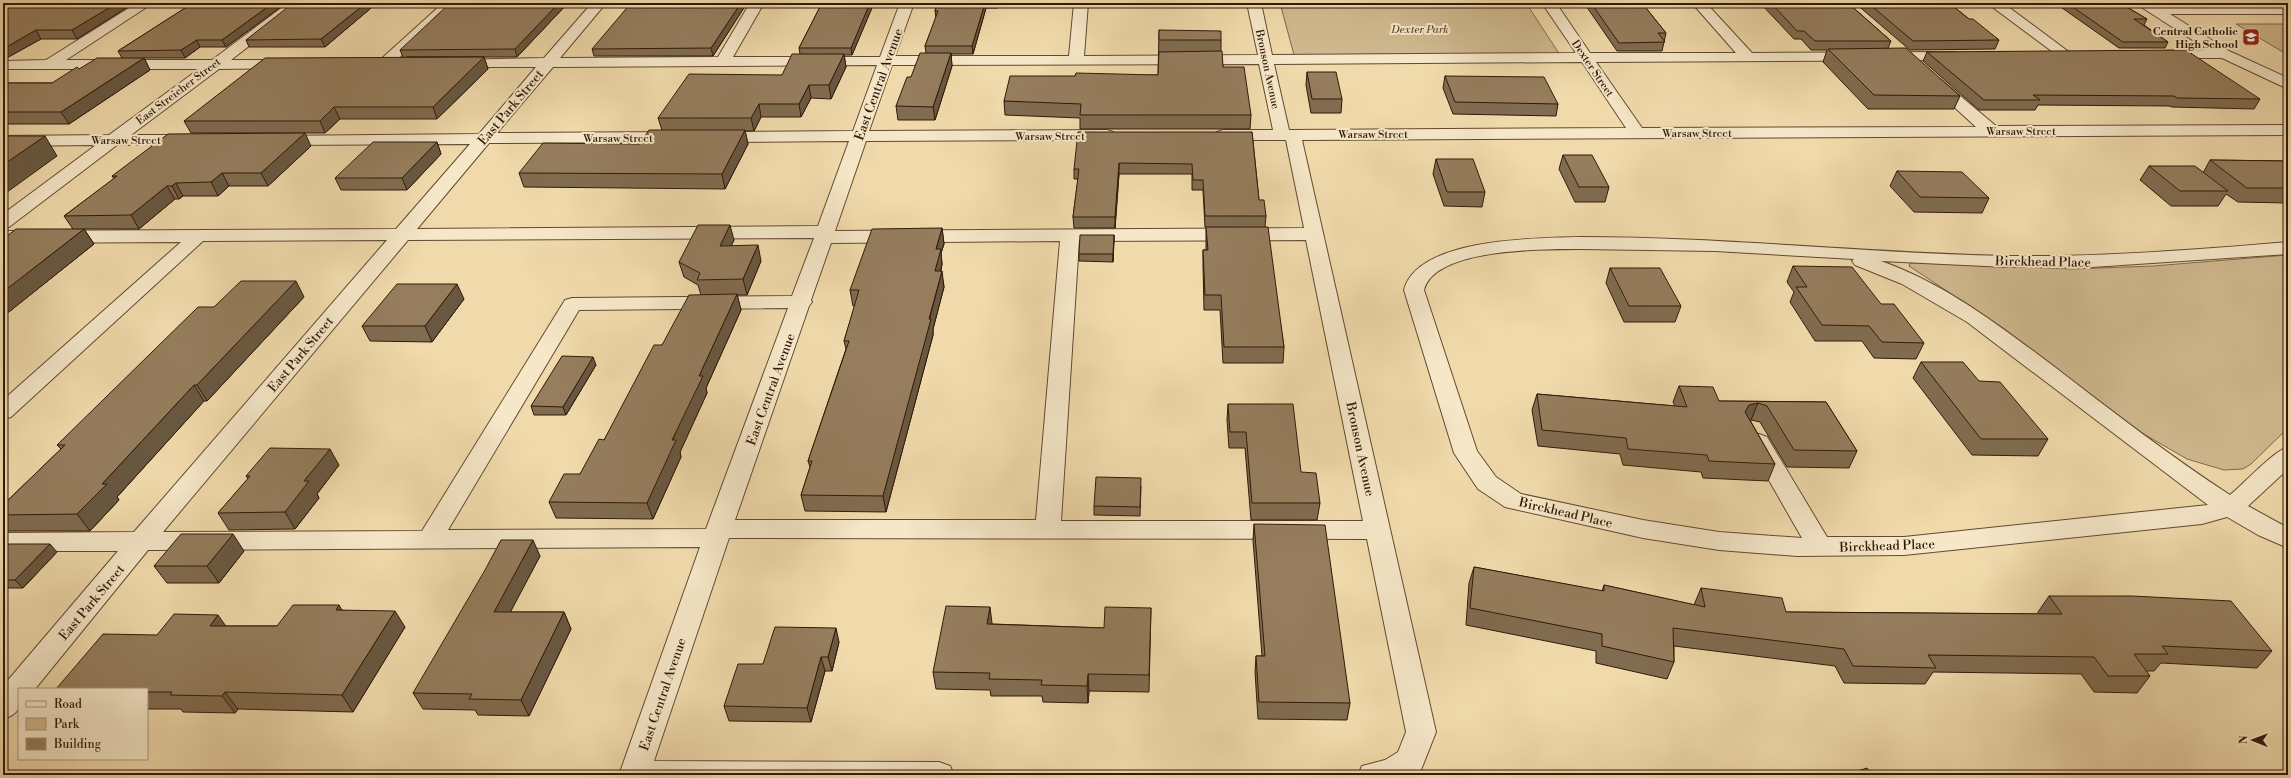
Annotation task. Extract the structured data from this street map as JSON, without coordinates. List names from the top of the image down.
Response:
{
  "streets": {
    "street": [
      "Dexter Street",
      "Bronson Avenue",
      "East Central Avenue",
      "East Streicher Street",
      "East Park Street",
      "Warsaw Street",
      "Birckhead Place"
    ]
  },
  "crossings": [
    ["Dexter Street", "Warsaw Street"],
    ["Bronson Avenue", "Warsaw Street"],
    ["East Central Avenue", "Warsaw Street"],
    ["East Streicher Street", "Warsaw Street"],
    ["East Park Street", "Warsaw Street"]
  ],
  "parks": ["Dexter Park"],
  "places": {
    "school or university": ["Central Catholic High School"]
  },
  "legend": ["Road", "Park", "Building"],
  "north": "left"
}
